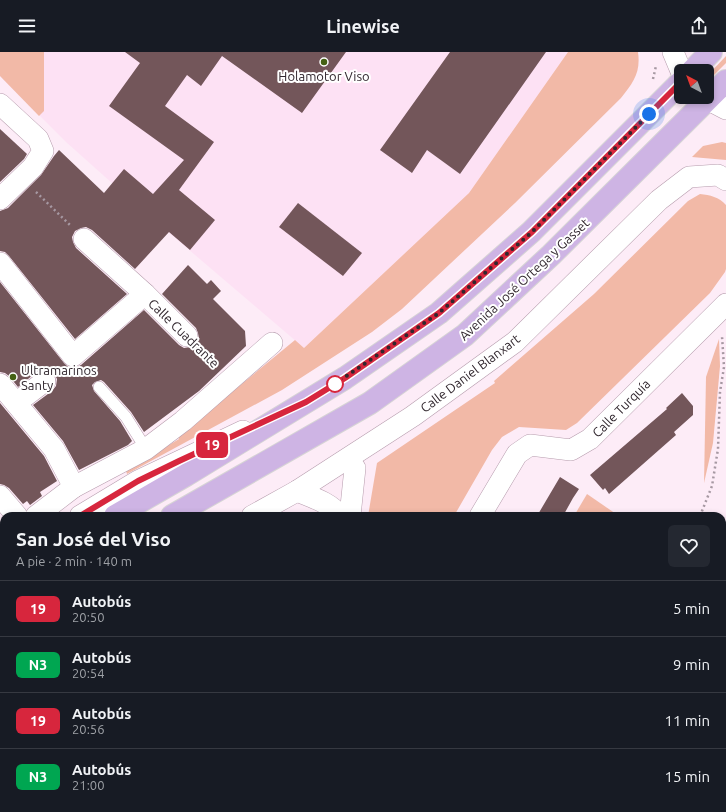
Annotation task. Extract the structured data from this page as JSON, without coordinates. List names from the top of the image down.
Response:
{
  "streets": {
    "main road": ["Avenida José Ortega y Gasset"],
    "street": ["Calle Cuadrante", "Calle Daniel Blanxart", "Calle Turquía"]
  },
  "places": ["Holamotor Viso", "Ultramarinos Santy"],
  "lines": ["bus line 19"],
  "north": "top left",
  "page": {
    "header": "Linewise",
    "on_map": "19",
    "heading": ["San José del Viso", "A pie · 2 min · 140 m"],
    "list": [
      {
        "mark": "19",
        "name": "Autobús",
        "note": "20:50",
        "value": "5 min"
      },
      {
        "mark": "N3",
        "name": "Autobús",
        "note": "20:54",
        "value": "9 min"
      },
      {
        "mark": "19",
        "name": "Autobús",
        "note": "20:56",
        "value": "11 min"
      },
      {
        "mark": "N3",
        "name": "Autobús",
        "note": "21:00",
        "value": "15 min"
      }
    ]
  }
}
